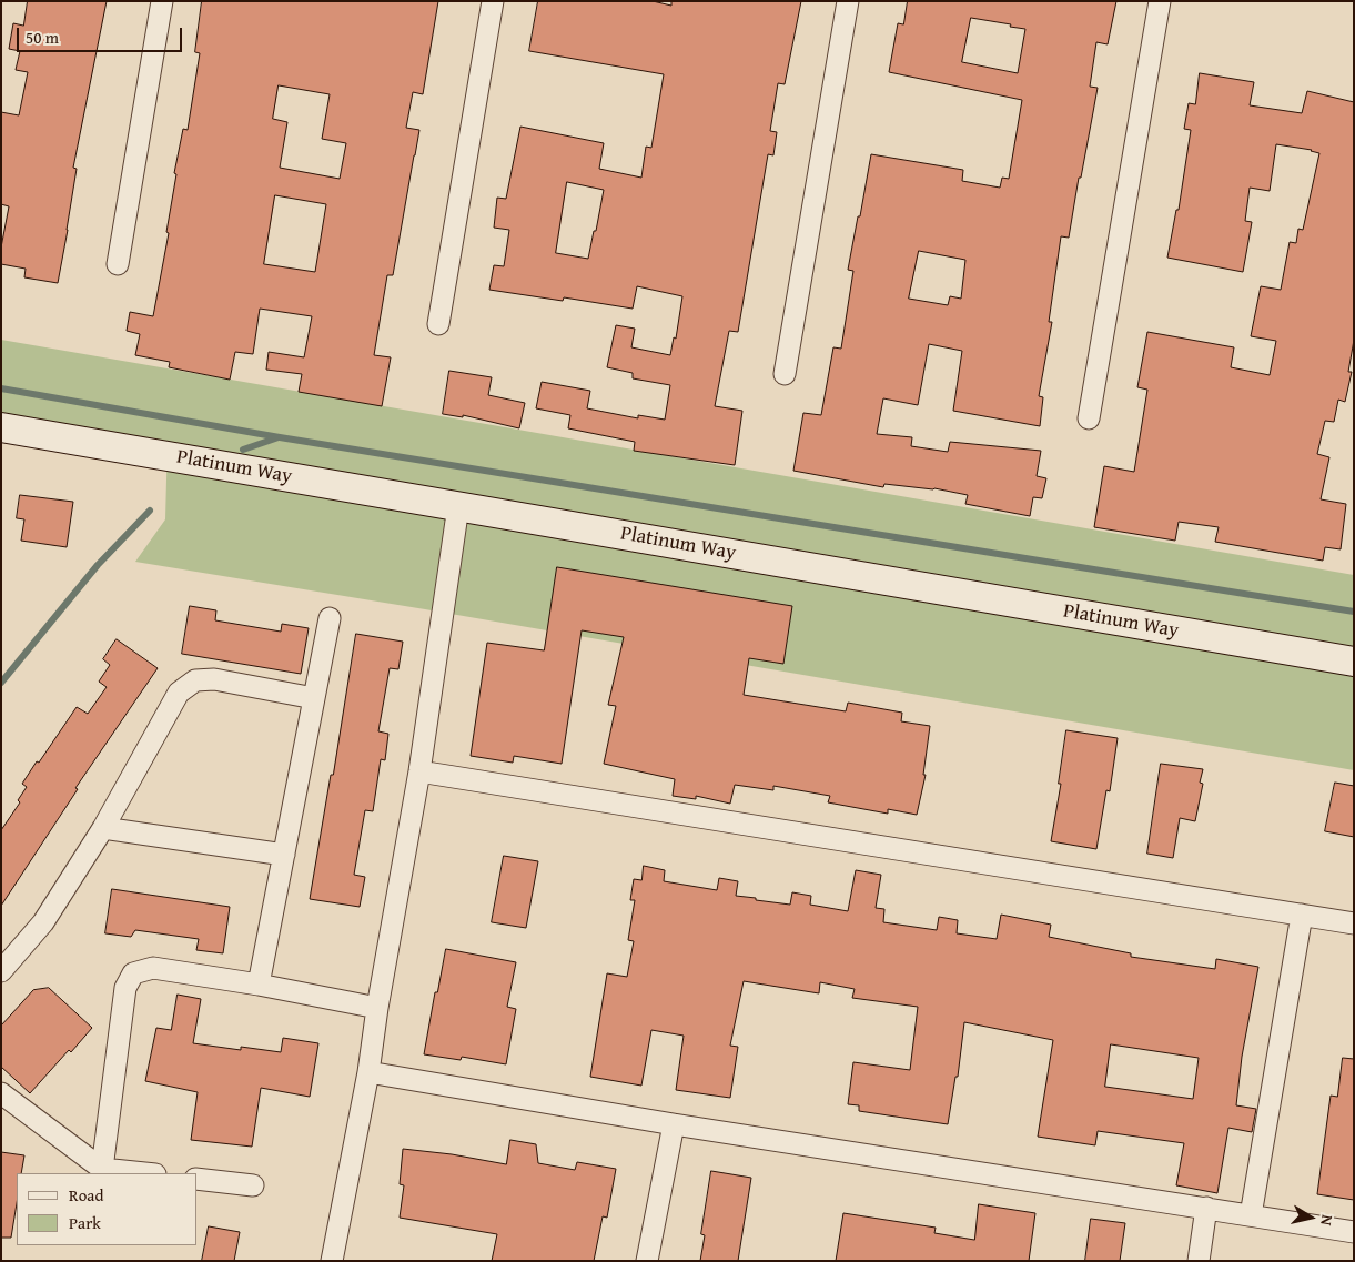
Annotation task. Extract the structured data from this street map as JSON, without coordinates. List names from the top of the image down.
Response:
{
  "streets": {
    "street": ["Platinum Way"]
  },
  "legend": ["Road", "Park"],
  "scale_bar": "50 m",
  "north": "right"
}
